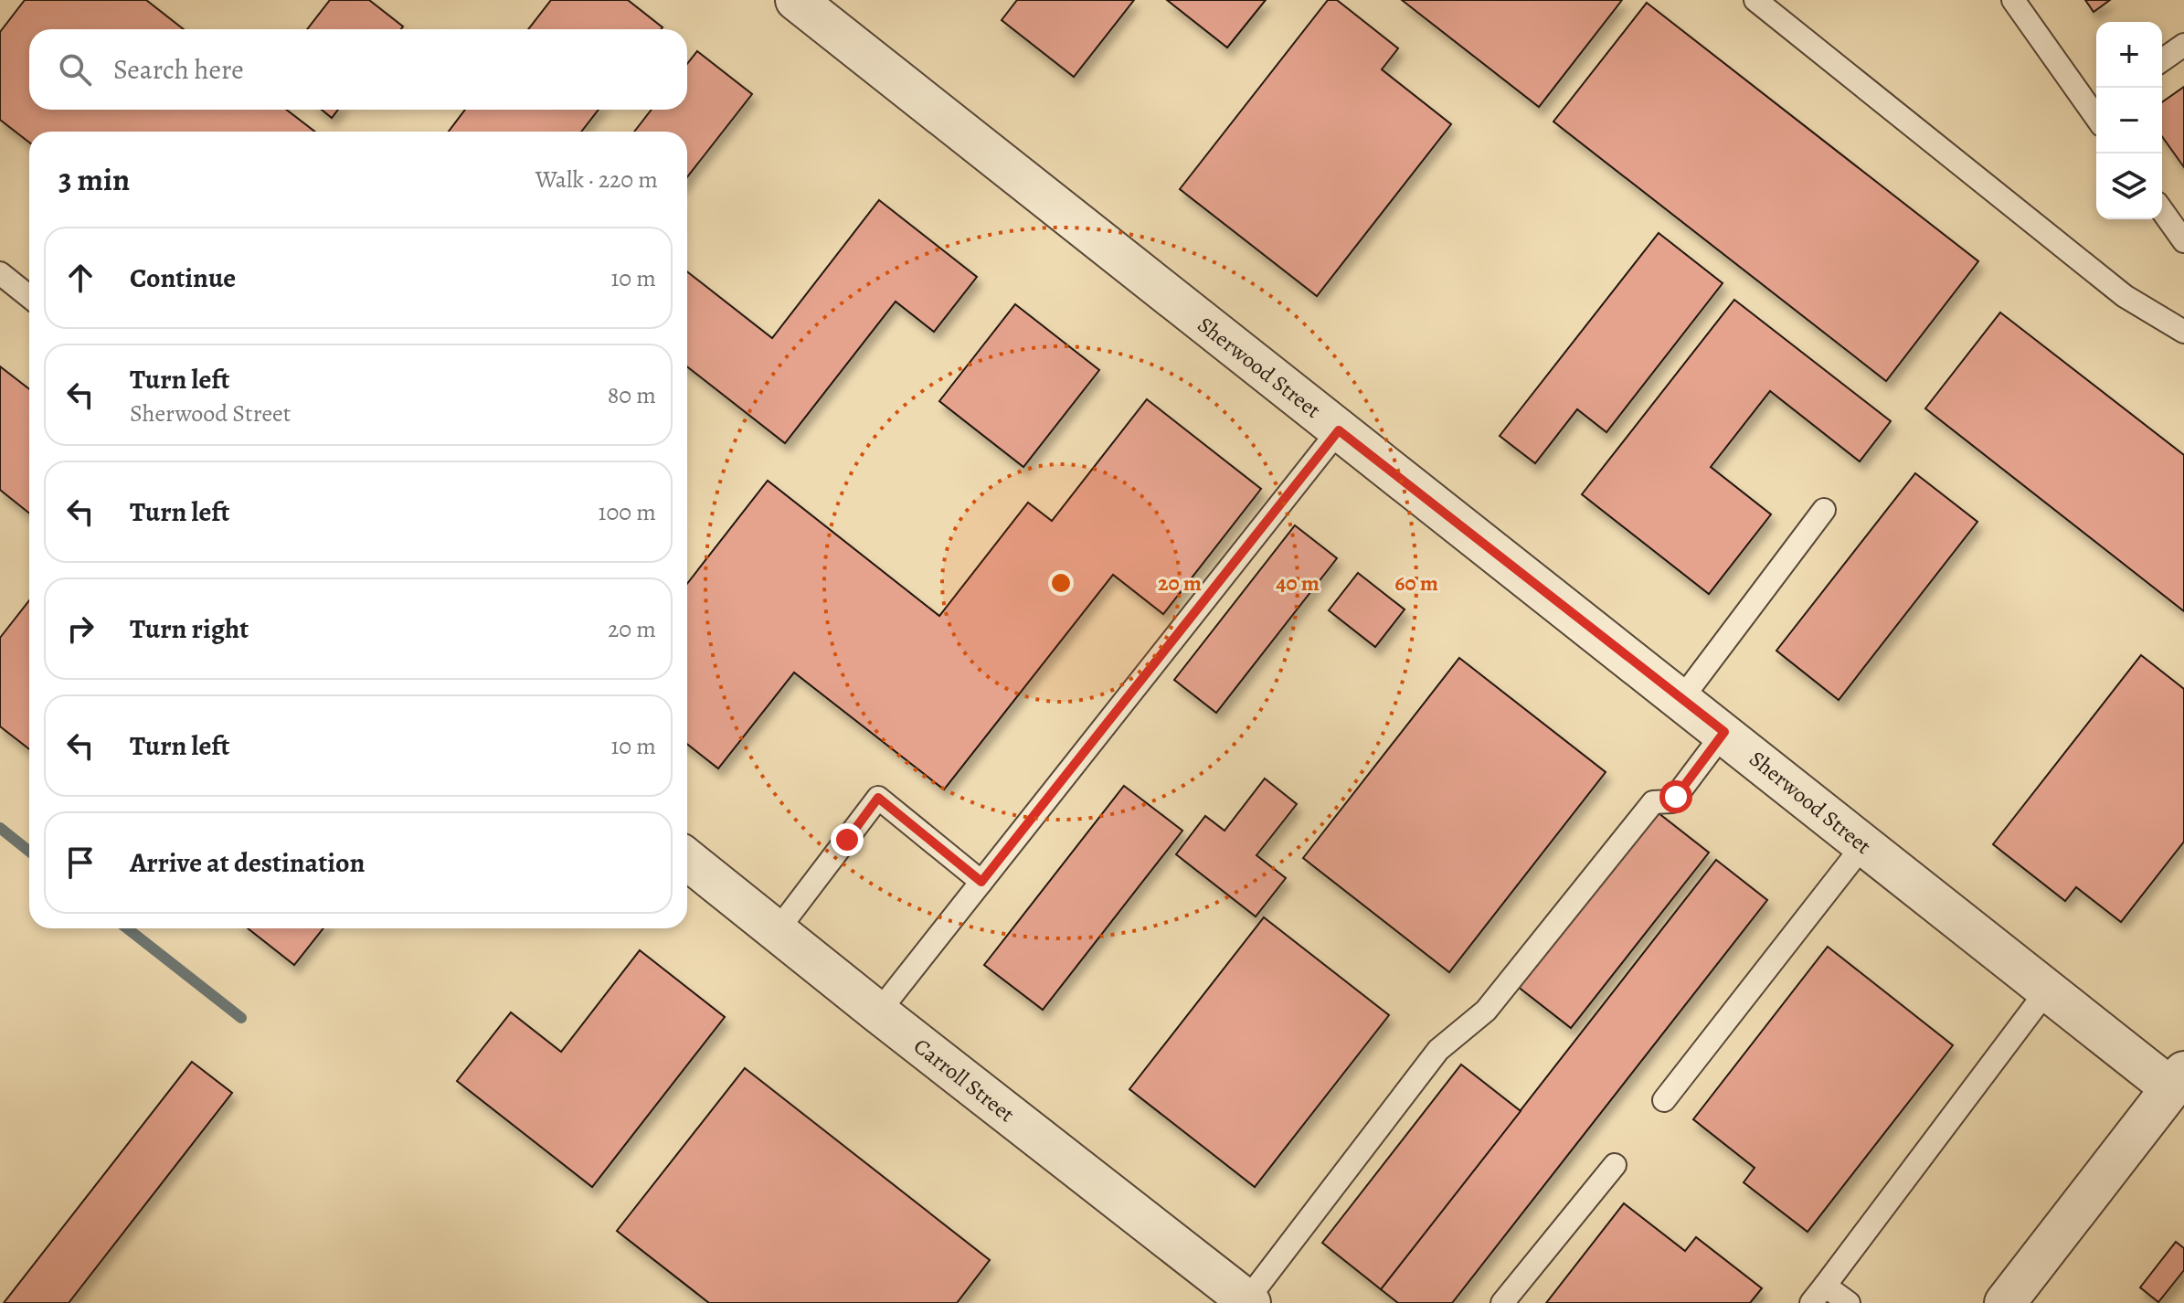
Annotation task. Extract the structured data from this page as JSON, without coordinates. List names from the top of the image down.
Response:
{
  "streets": {
    "street": ["Sherwood Street", "Carroll Street"]
  },
  "page": {
    "map_buttons": ["+", "−"],
    "search": "Search here",
    "heading": ["3 min", "Walk · 220 m"],
    "list": [
      ["Continue", "10 m"],
      ["Turn left", "Sherwood Street", "80 m"],
      ["Turn left", "100 m"],
      ["Turn right", "20 m"],
      ["Turn left", "10 m"],
      "Arrive at destination"
    ]
  },
  "rings": ["20 m", "40 m", "60 m"]
}
